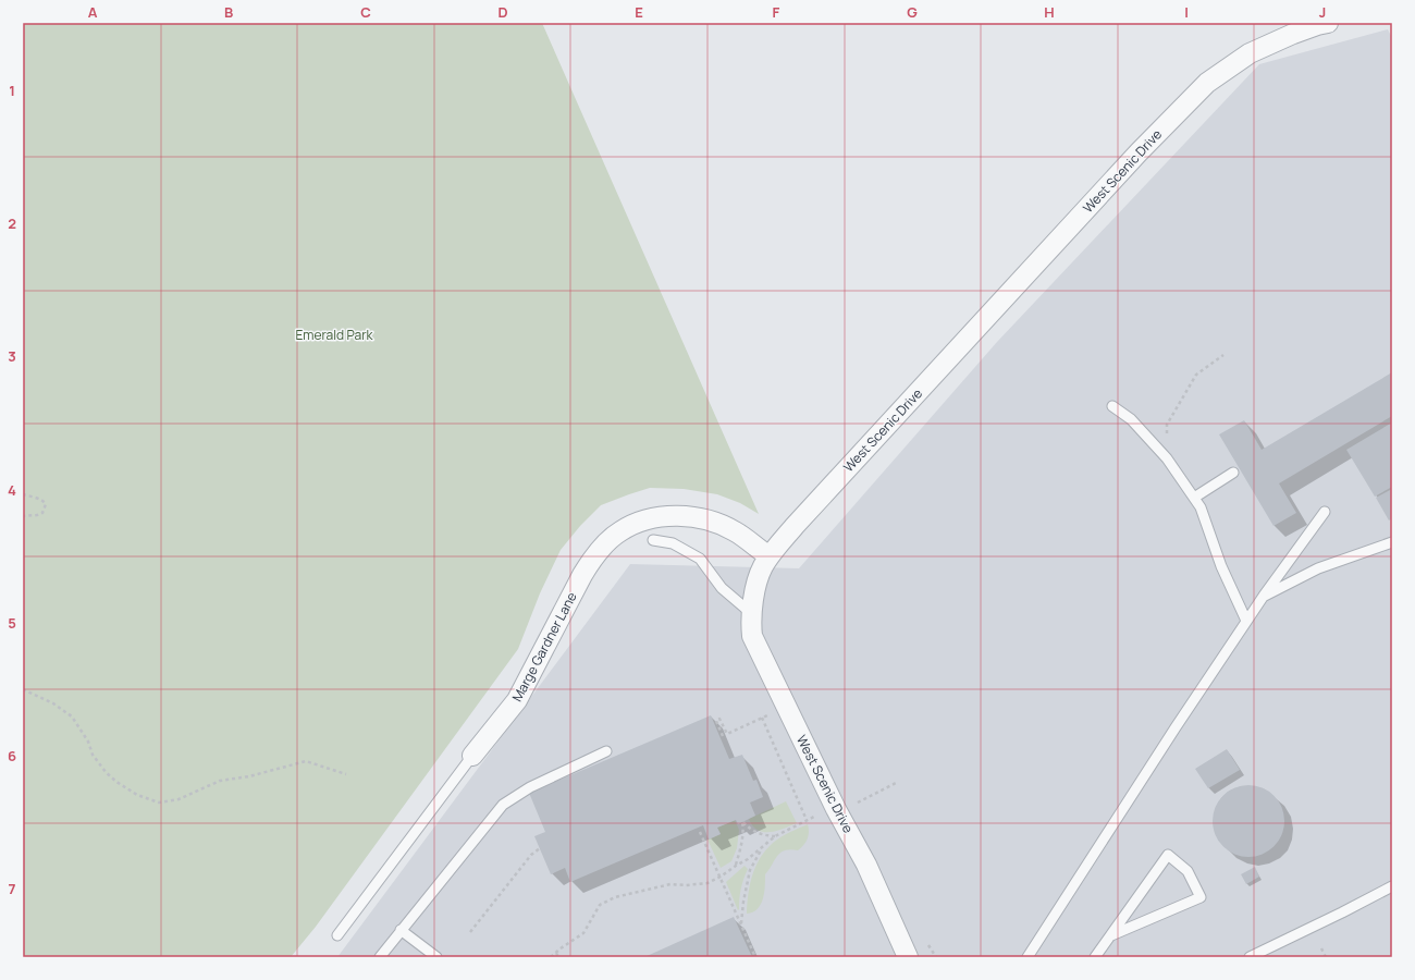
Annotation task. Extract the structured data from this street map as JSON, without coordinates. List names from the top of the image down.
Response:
{
  "streets": {
    "street": ["West Scenic Drive", "Marge Gardner Lane"]
  },
  "crossings": [
    ["West Scenic Drive", "Marge Gardner Lane"]
  ],
  "parks": ["Emerald Park"],
  "grid": {
    "columns": [
      "A",
      "B",
      "C",
      "D",
      "E",
      "F",
      "G",
      "H",
      "I",
      "J"
    ],
    "rows": [
      "1",
      "2",
      "3",
      "4",
      "5",
      "6",
      "7"
    ]
  }
}
